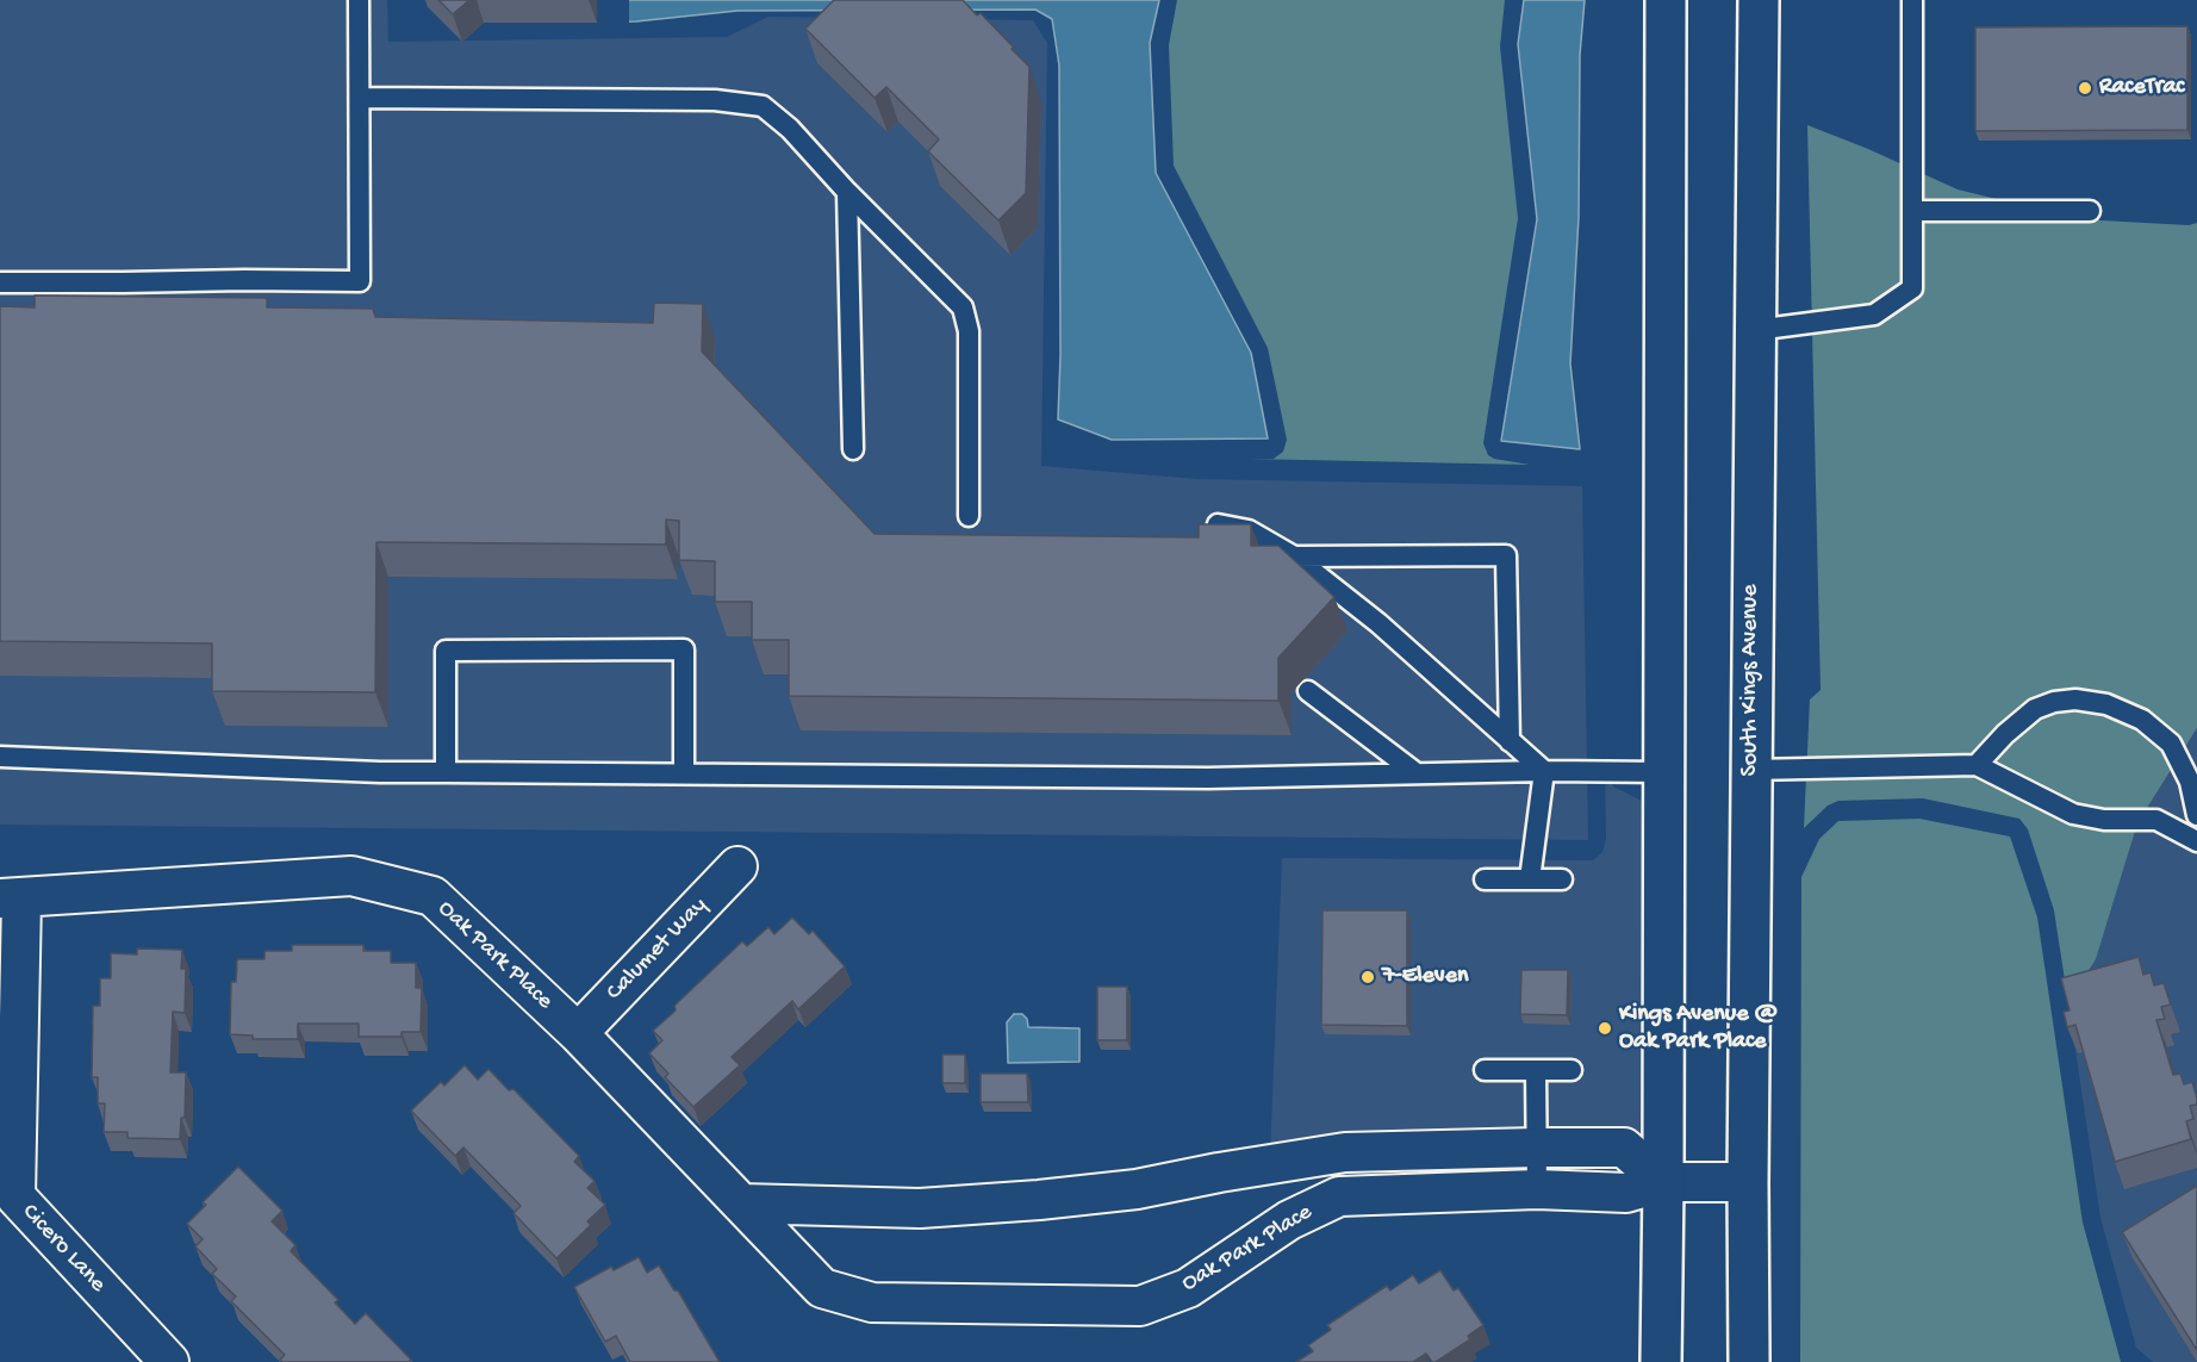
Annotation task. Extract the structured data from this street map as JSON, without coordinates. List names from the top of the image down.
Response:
{
  "streets": {
    "main road": ["South Kings Avenue"],
    "street": ["Calumet Way", "Oak Park Place", "Cicero Lane"]
  },
  "crossings": [
    ["South Kings Avenue", "Oak Park Place"],
    ["Calumet Way", "Oak Park Place"],
    ["Oak Park Place", "Cicero Lane"]
  ],
  "places": ["RaceTrac", "7-Eleven", "Kings Avenue @ Oak Park Place"]
}
